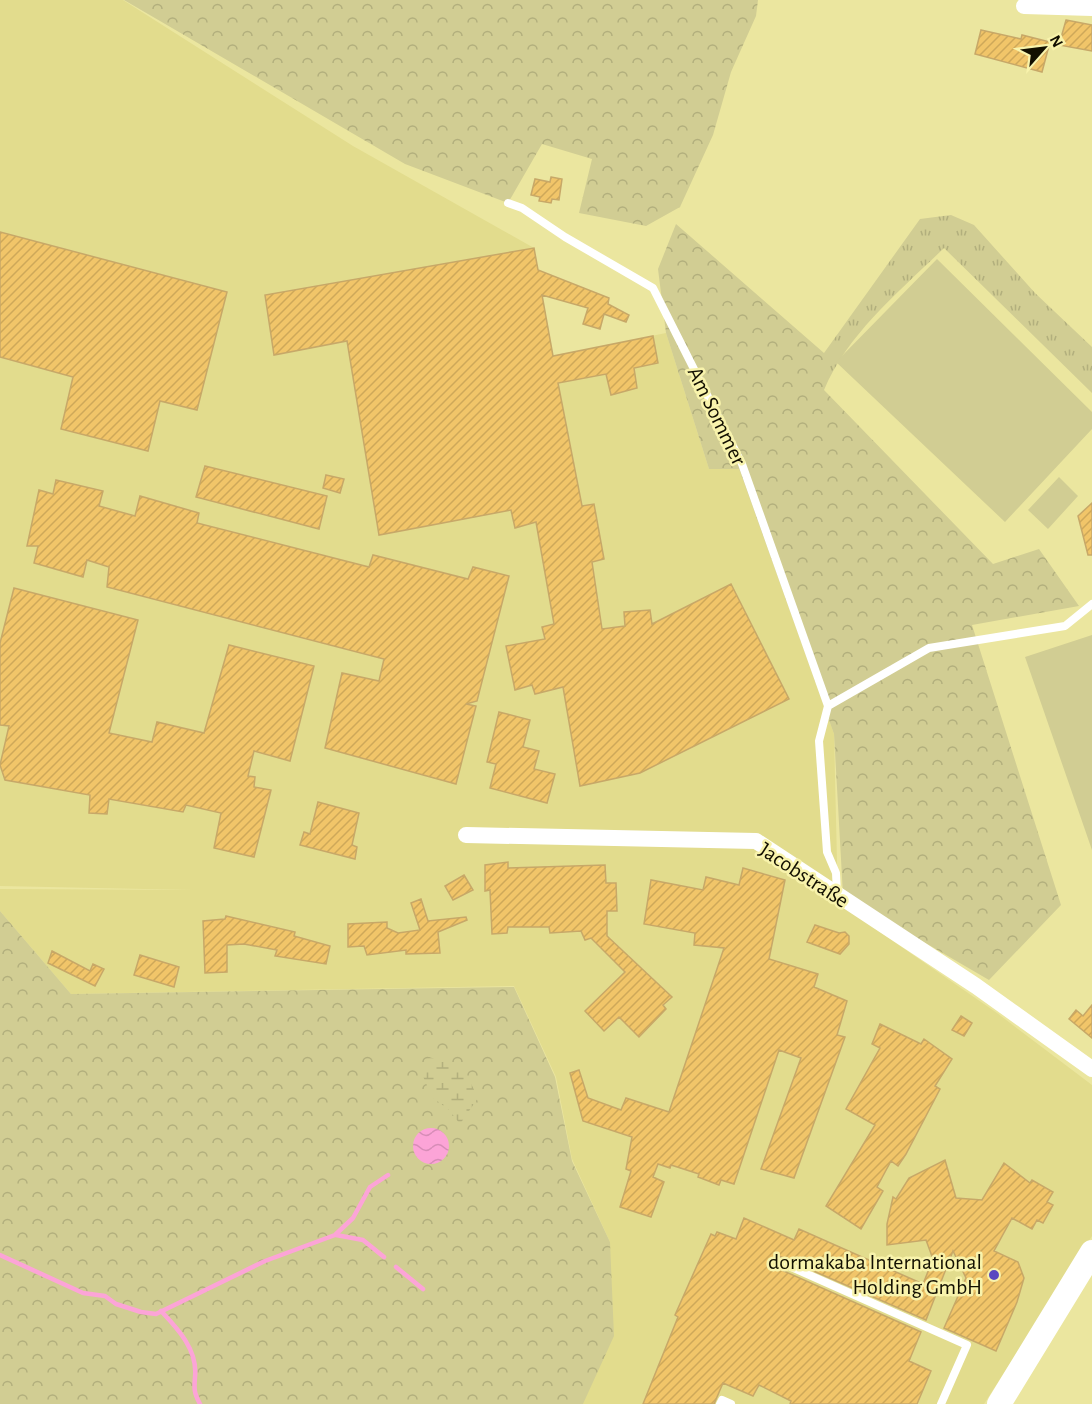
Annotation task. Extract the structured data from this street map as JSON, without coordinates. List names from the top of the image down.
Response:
{
  "streets": {
    "street": ["Jacobstraße"],
    "lane": ["Am Sommer"]
  },
  "places": ["dormakaba International Holding GmbH"],
  "north": "top right"
}
